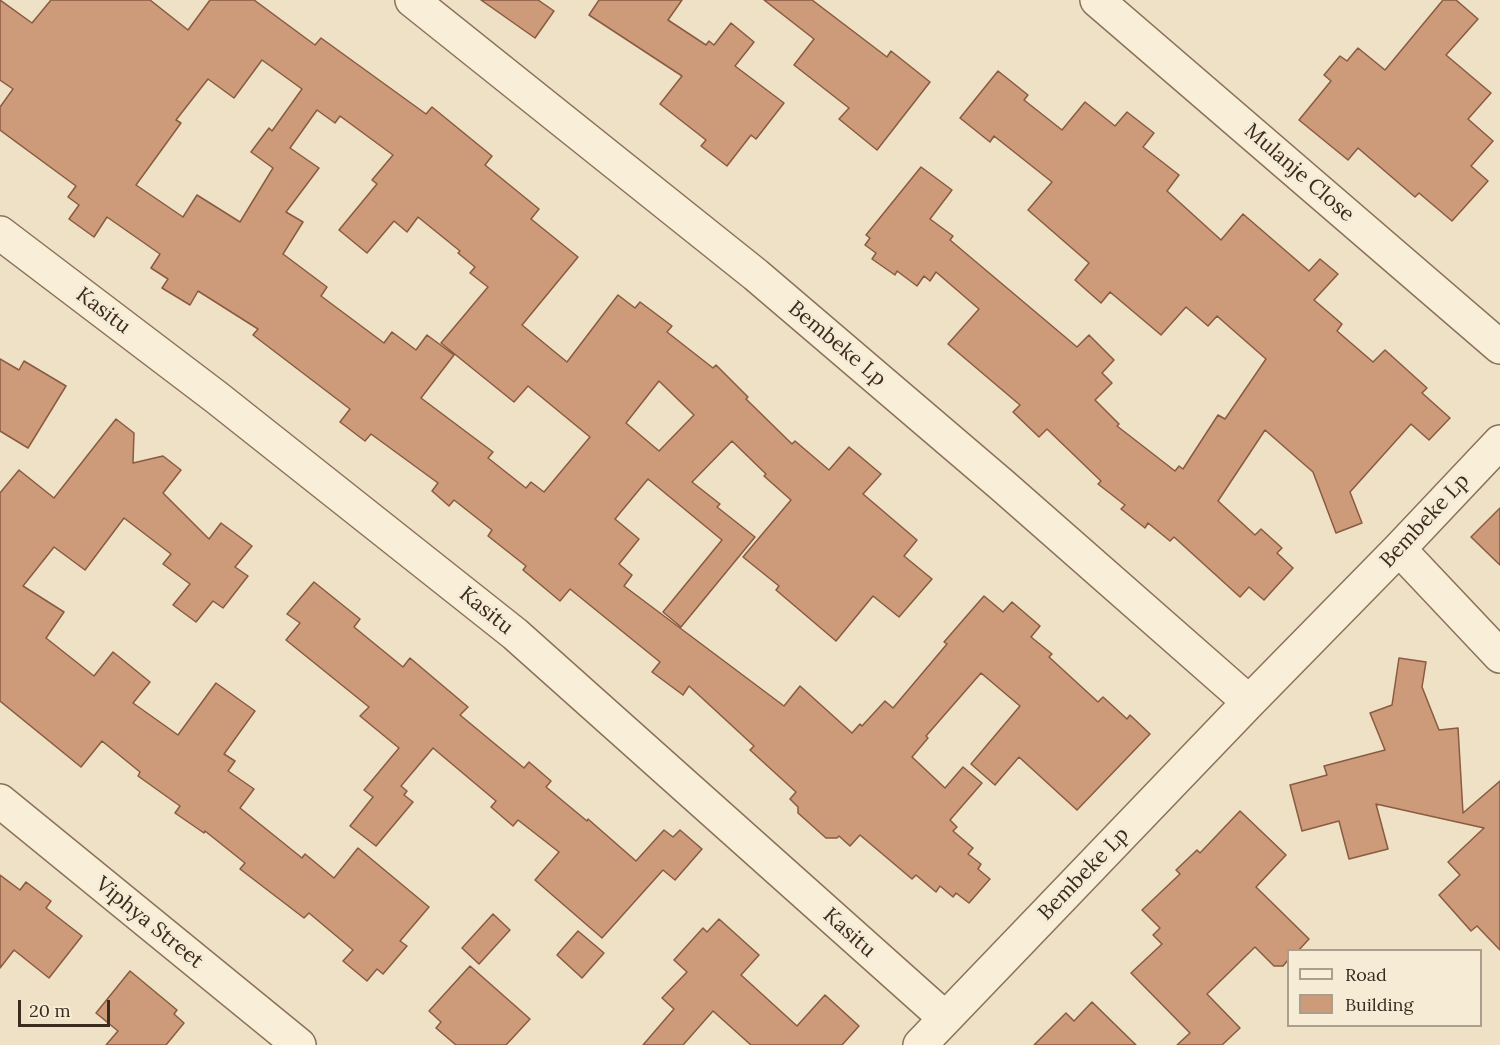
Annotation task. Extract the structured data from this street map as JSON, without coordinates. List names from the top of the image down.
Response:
{
  "streets": {
    "street": [
      "Mulanje Close",
      "Kasitu",
      "Bembeke Lp",
      "Viphya Street"
    ]
  },
  "crossings": [
    ["Kasitu", "Bembeke Lp"]
  ],
  "legend": ["Road", "Building"],
  "scale_bar": "20 m"
}
